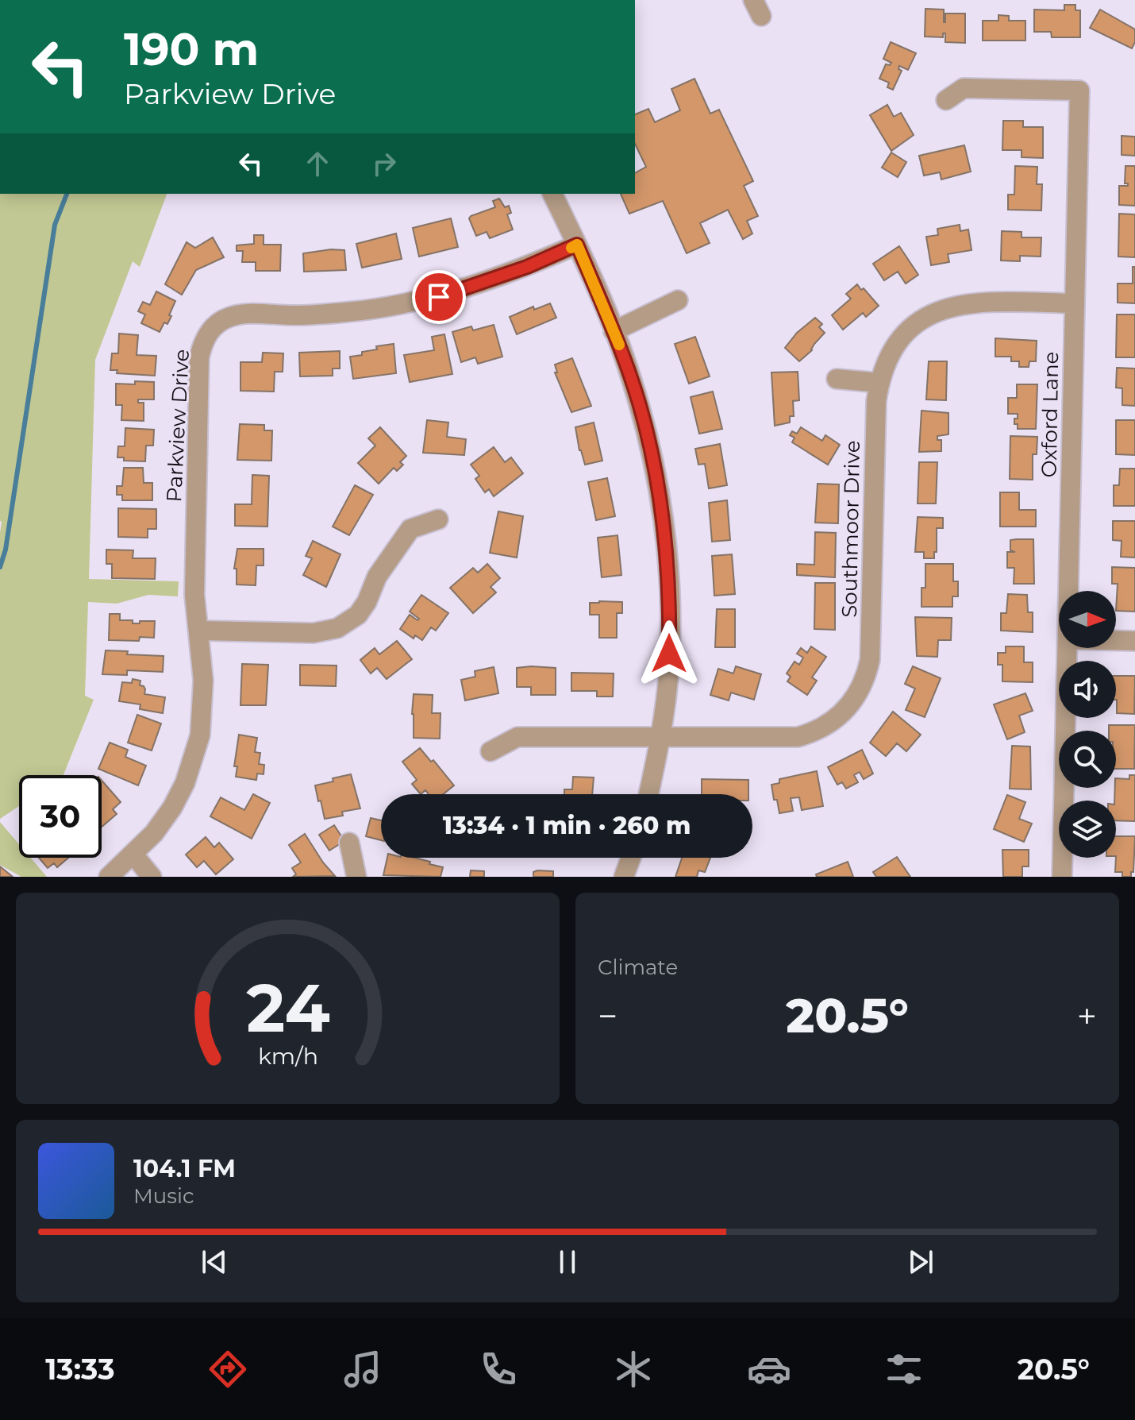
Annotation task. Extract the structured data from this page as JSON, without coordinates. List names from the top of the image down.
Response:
{
  "streets": {
    "street": ["Oxford Lane", "Parkview Drive", "Southmoor Drive"]
  },
  "crossings": [
    ["Oxford Lane", "Southmoor Drive"]
  ],
  "north": "right",
  "page": {
    "turn": ["190 m", "Parkview Drive"],
    "limit": "30",
    "trip": "13:34 · 1 min · 260 m",
    "tile": "Climate",
    "heat": ["−", "20.5°", "+"],
    "song": ["104.1 FM", "Music"],
    "tabs": ["13:33", "20.5°"],
    "gauge": ["24", "km/h"]
  }
}
